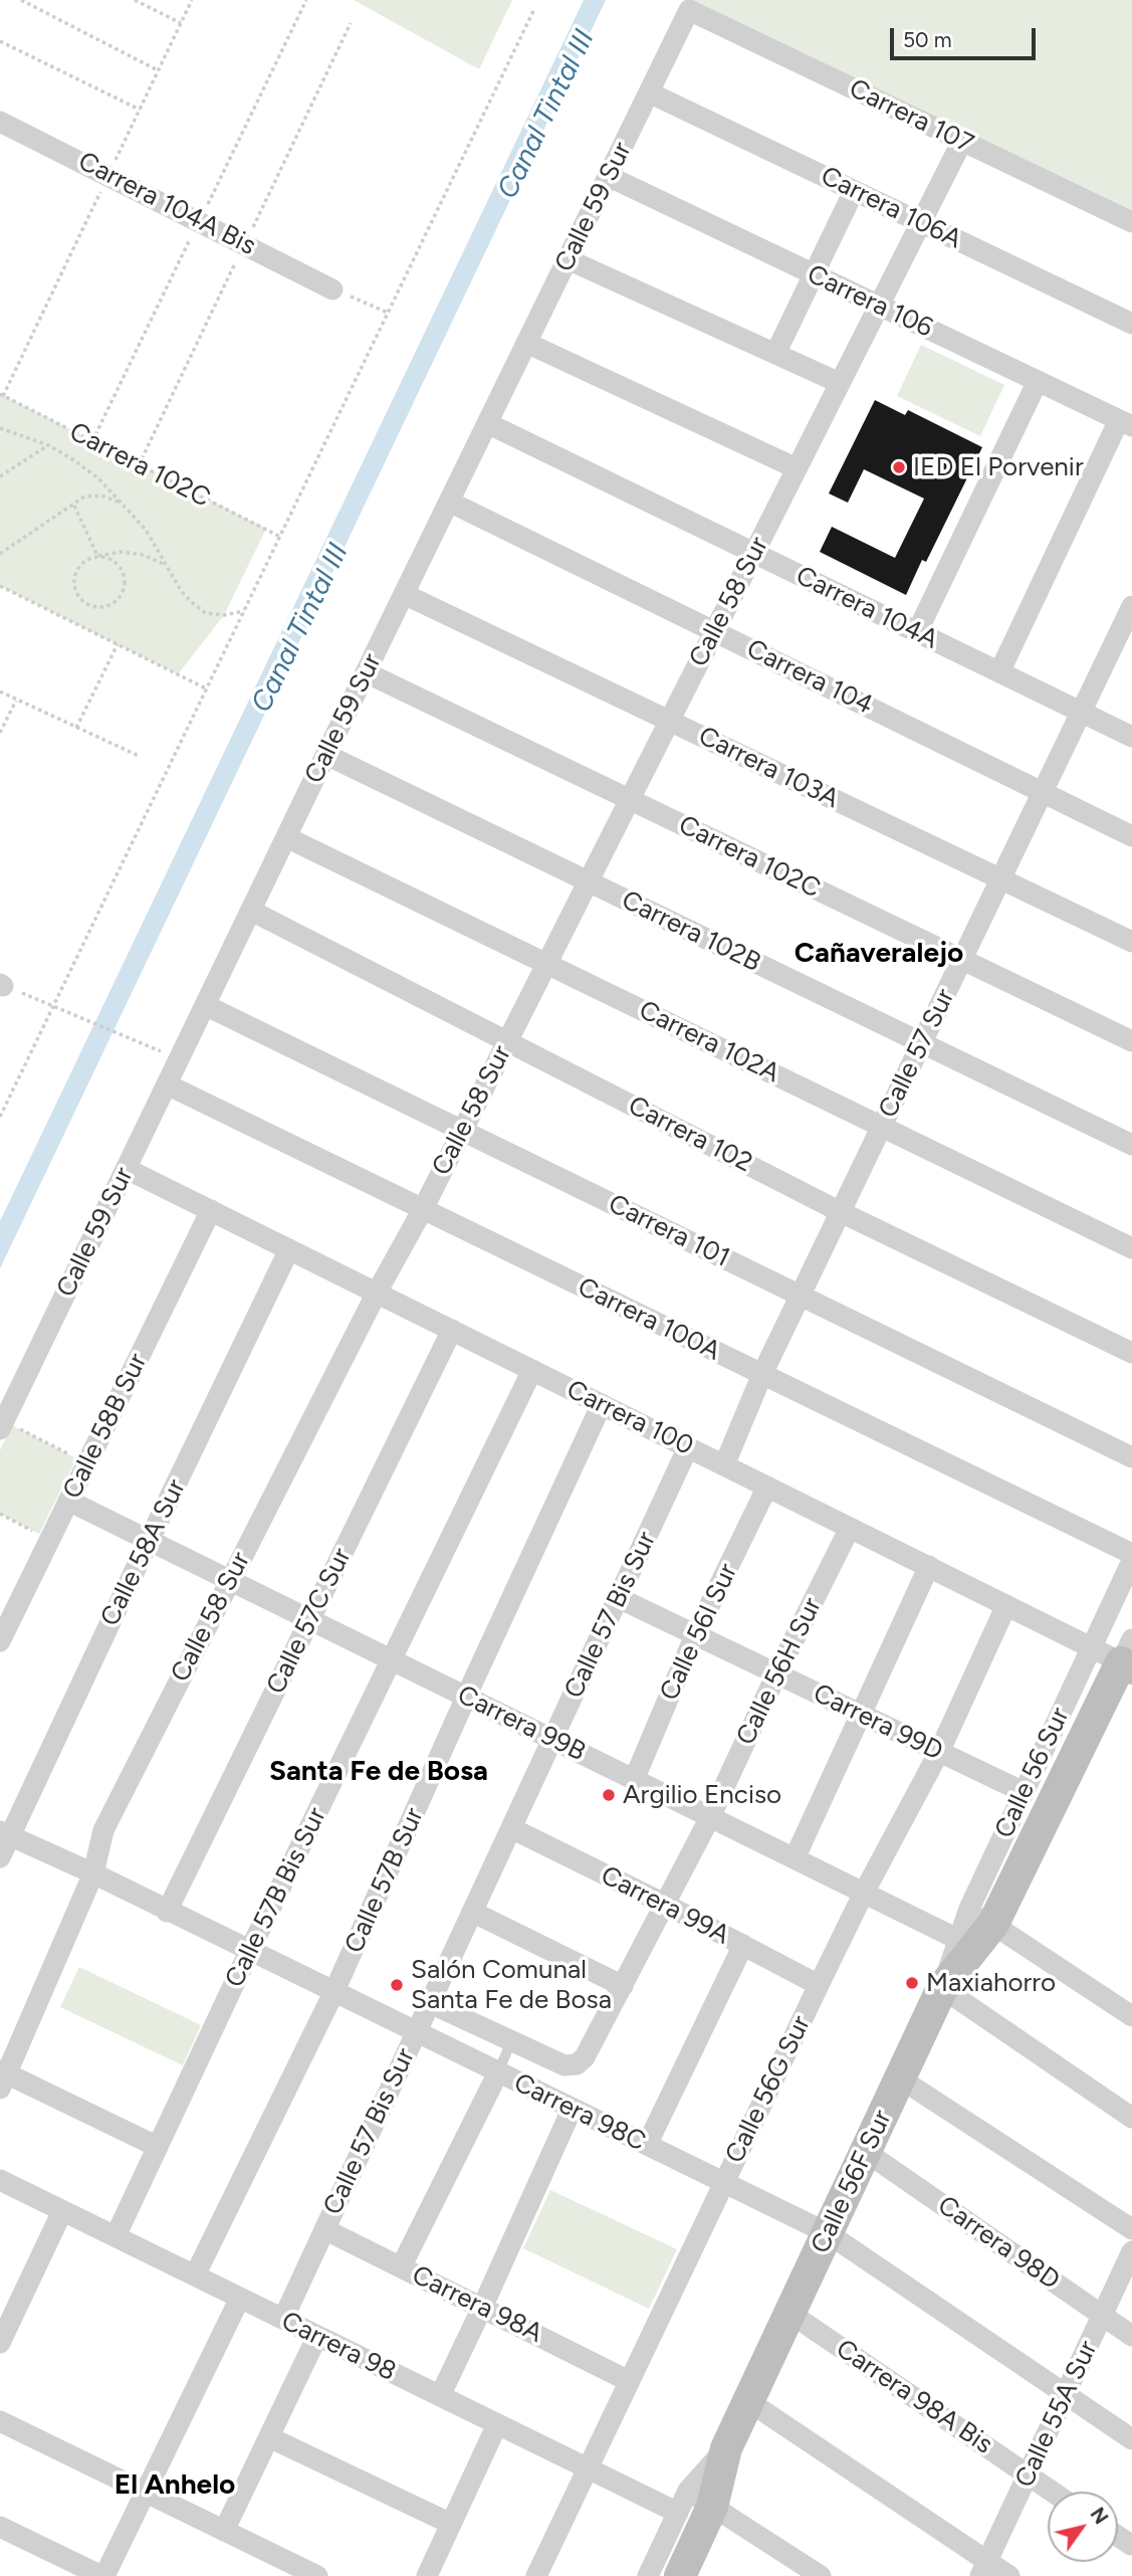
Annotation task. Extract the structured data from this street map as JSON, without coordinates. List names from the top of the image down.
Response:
{
  "streets": {
    "street": [
      "Carrera 107",
      "Carrera 104A Bis",
      "Calle 59 Sur",
      "Carrera 106A",
      "Carrera 106",
      "Carrera 102C",
      "Calle 58 Sur",
      "Carrera 104A",
      "Carrera 104",
      "Carrera 103A",
      "Carrera 102B",
      "Carrera 102A",
      "Calle 57 Sur",
      "Carrera 102",
      "Carrera 101",
      "Carrera 100A",
      "Carrera 100",
      "Calle 58B Sur",
      "Calle 58A Sur",
      "Calle 57 Bis Sur",
      "Calle 57C Sur",
      "Calle 56I Sur",
      "Calle 56H Sur",
      "Carrera 99D",
      "Carrera 99B",
      "Calle 56 Sur",
      "Calle 57B Sur",
      "Calle 57B Bis Sur",
      "Carrera 99A",
      "Calle 56G Sur",
      "Carrera 98C",
      "Calle 56F Sur",
      "Carrera 98D",
      "Carrera 98A",
      "Carrera 98",
      "Carrera 98A Bis",
      "Calle 55A Sur"
    ]
  },
  "crossings": [
    ["Carrera 107", "Calle 59 Sur"],
    ["Carrera 107", "Calle 58 Sur"],
    ["Calle 59 Sur", "Carrera 106A"],
    ["Calle 59 Sur", "Carrera 106"],
    ["Calle 59 Sur", "Carrera 102C"],
    ["Calle 59 Sur", "Carrera 104A"],
    ["Calle 59 Sur", "Carrera 104"],
    ["Calle 59 Sur", "Carrera 103A"],
    ["Calle 59 Sur", "Carrera 102B"],
    ["Calle 59 Sur", "Carrera 102A"],
    ["Calle 59 Sur", "Carrera 102"],
    ["Calle 59 Sur", "Carrera 101"],
    ["Calle 59 Sur", "Carrera 100A"],
    ["Calle 59 Sur", "Carrera 100"],
    ["Carrera 106A", "Calle 58 Sur"],
    ["Carrera 106", "Calle 58 Sur"],
    ["Carrera 102C", "Calle 58 Sur"],
    ["Carrera 102C", "Calle 57 Sur"],
    ["Calle 58 Sur", "Carrera 104A"],
    ["Calle 58 Sur", "Carrera 104"],
    ["Calle 58 Sur", "Carrera 103A"],
    ["Calle 58 Sur", "Carrera 102B"],
    ["Calle 58 Sur", "Carrera 102A"],
    ["Calle 58 Sur", "Carrera 102"],
    ["Calle 58 Sur", "Carrera 101"],
    ["Calle 58 Sur", "Carrera 100A"],
    ["Calle 58 Sur", "Carrera 100"],
    ["Calle 58 Sur", "Carrera 99B"],
    ["Calle 58 Sur", "Carrera 98C"],
    ["Carrera 104A", "Calle 57 Sur"],
    ["Carrera 104", "Calle 57 Sur"],
    ["Carrera 103A", "Calle 57 Sur"],
    ["Carrera 102B", "Calle 57 Sur"],
    ["Carrera 102A", "Calle 57 Sur"],
    ["Calle 57 Sur", "Carrera 102"],
    ["Calle 57 Sur", "Carrera 101"],
    ["Calle 57 Sur", "Carrera 100A"],
    ["Calle 57 Sur", "Carrera 100"],
    ["Carrera 100", "Calle 58B Sur"],
    ["Carrera 100", "Calle 58A Sur"],
    ["Carrera 100", "Calle 57 Bis Sur"],
    ["Carrera 100", "Calle 57C Sur"],
    ["Carrera 100", "Calle 56I Sur"],
    ["Carrera 100", "Calle 56H Sur"],
    ["Carrera 100", "Calle 56 Sur"],
    ["Carrera 100", "Calle 57B Sur"],
    ["Carrera 100", "Calle 57B Bis Sur"],
    ["Carrera 100", "Calle 56G Sur"],
    ["Calle 58B Sur", "Carrera 99B"],
    ["Calle 58A Sur", "Carrera 99B"],
    ["Calle 58A Sur", "Carrera 98C"],
    ["Calle 57 Bis Sur", "Carrera 99D"],
    ["Calle 57 Bis Sur", "Carrera 99B"],
    ["Calle 57 Bis Sur", "Carrera 99A"],
    ["Calle 57 Bis Sur", "Carrera 98C"],
    ["Calle 57 Bis Sur", "Carrera 98A"],
    ["Calle 57 Bis Sur", "Carrera 98"],
    ["Calle 57C Sur", "Carrera 99B"],
    ["Calle 57C Sur", "Carrera 98C"],
    ["Calle 56I Sur", "Carrera 99D"],
    ["Calle 56I Sur", "Carrera 99B"],
    ["Calle 56H Sur", "Carrera 99D"],
    ["Calle 56H Sur", "Carrera 99B"],
    ["Calle 56H Sur", "Carrera 99A"],
    ["Carrera 99D", "Calle 56 Sur"],
    ["Carrera 99D", "Calle 56G Sur"],
    ["Carrera 99B", "Calle 56 Sur"],
    ["Carrera 99B", "Calle 57B Sur"],
    ["Carrera 99B", "Calle 57B Bis Sur"],
    ["Carrera 99B", "Calle 56G Sur"],
    ["Carrera 99B", "Calle 56F Sur"],
    ["Calle 56 Sur", "Calle 56F Sur"],
    ["Calle 57B Sur", "Carrera 98C"],
    ["Calle 57B Sur", "Carrera 98"],
    ["Calle 57B Bis Sur", "Carrera 98C"],
    ["Calle 57B Bis Sur", "Carrera 98"],
    ["Carrera 99A", "Calle 56G Sur"],
    ["Calle 56G Sur", "Carrera 98C"],
    ["Calle 56G Sur", "Carrera 98A"],
    ["Calle 56G Sur", "Carrera 98"],
    ["Carrera 98C", "Calle 56F Sur"],
    ["Carrera 98C", "Calle 55A Sur"],
    ["Calle 56F Sur", "Carrera 98D"],
    ["Calle 56F Sur", "Carrera 98"],
    ["Calle 56F Sur", "Carrera 98A Bis"],
    ["Carrera 98D", "Calle 55A Sur"],
    ["Carrera 98A Bis", "Calle 55A Sur"]
  ],
  "districts": ["Cañaveralejo", "Santa Fe de Bosa", "El Anhelo"],
  "water": ["Canal Tintal III"],
  "places": [
    "IED El Porvenir",
    "Argilio Enciso",
    "Maxiahorro",
    "Salón Comunal Santa Fe de Bosa"
  ],
  "scale_bar": "50 m",
  "north": "top right"
}
